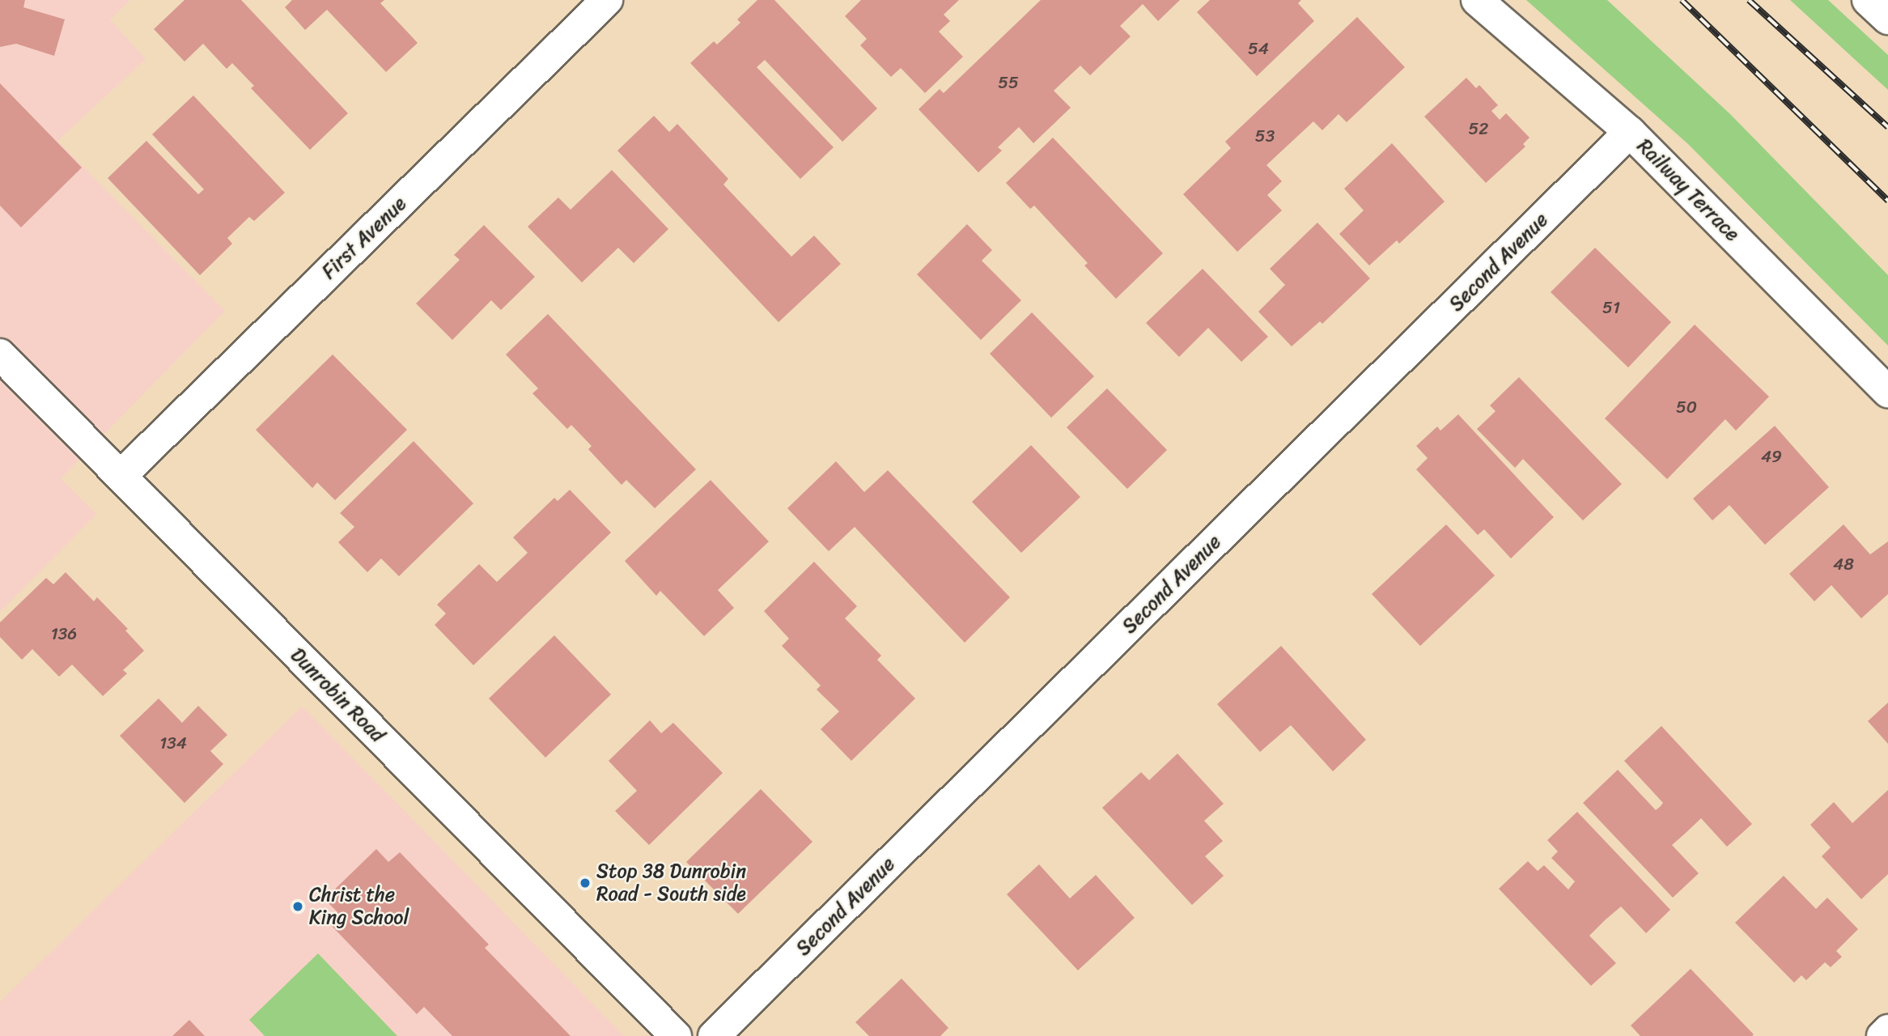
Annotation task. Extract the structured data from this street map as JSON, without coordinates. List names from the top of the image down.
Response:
{
  "streets": {
    "street": [
      "Railway Terrace",
      "First Avenue",
      "Second Avenue",
      "Dunrobin Road"
    ]
  },
  "crossings": [
    ["Railway Terrace", "Second Avenue"],
    ["First Avenue", "Dunrobin Road"]
  ],
  "places": ["Stop 38 Dunrobin Road - South side", "Christ the King School"],
  "house_numbers": [
    "54",
    "55",
    "52",
    "53",
    "51",
    "50",
    "49",
    "48",
    "136",
    "134"
  ]
}
